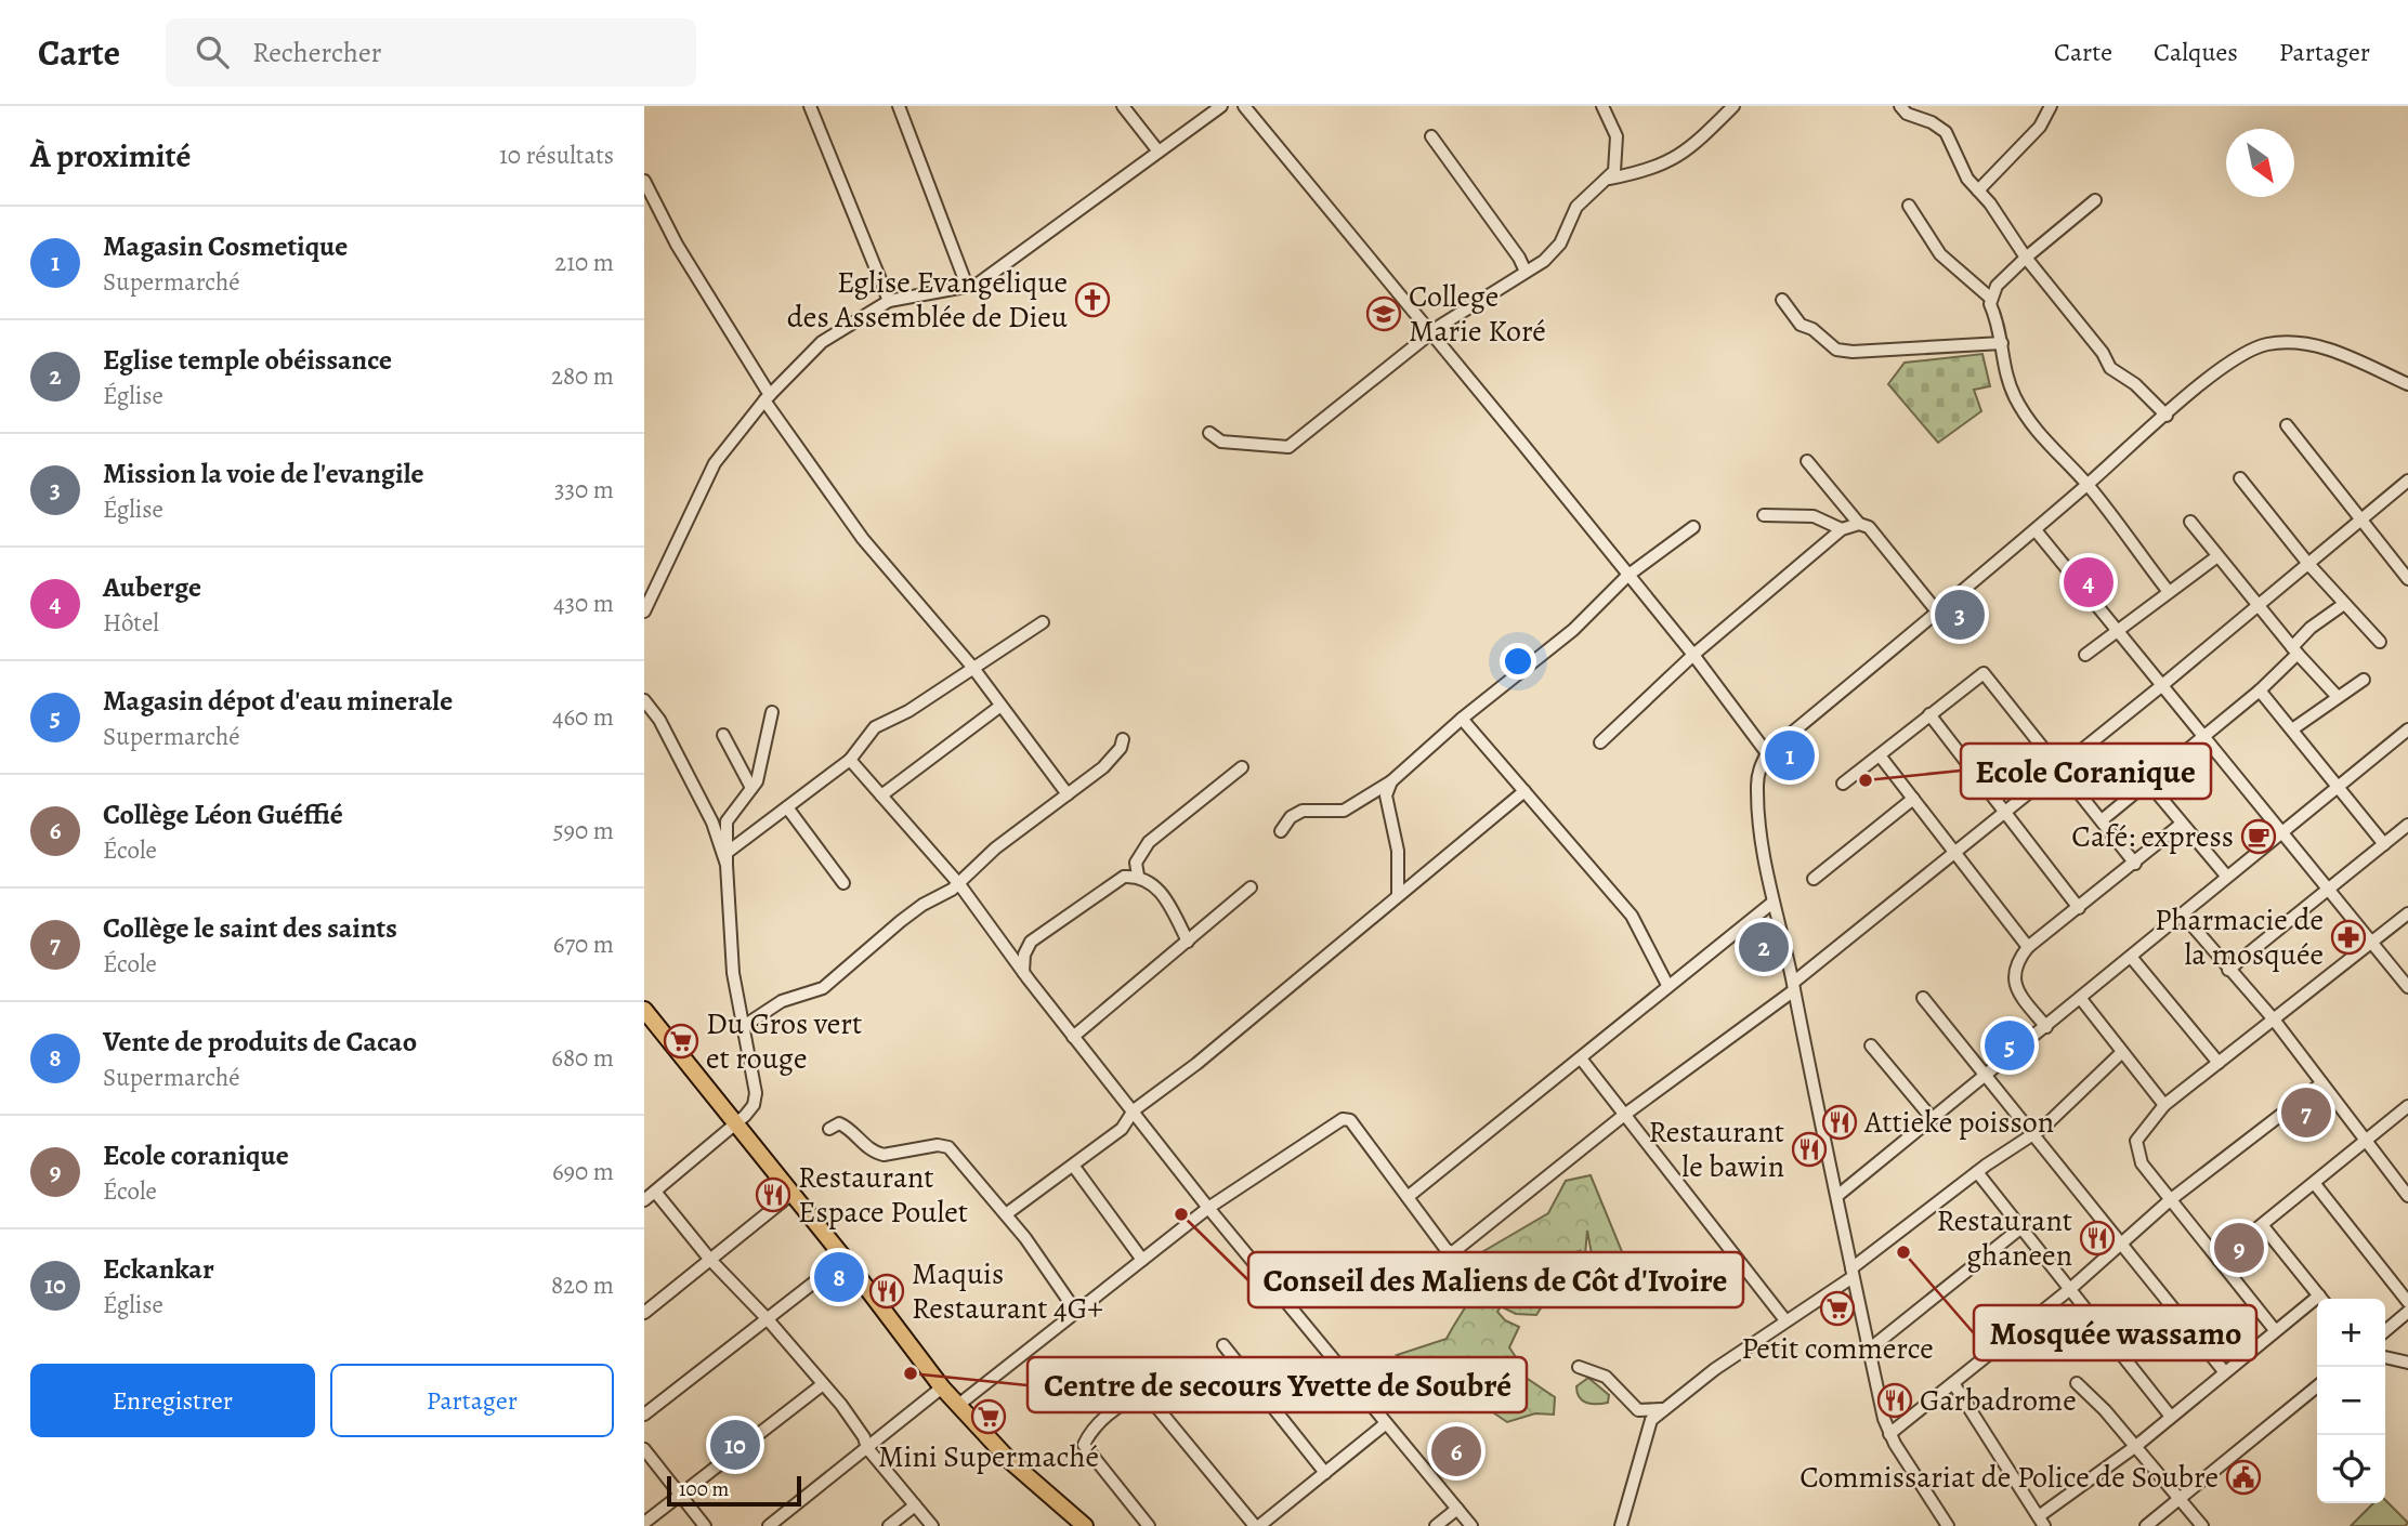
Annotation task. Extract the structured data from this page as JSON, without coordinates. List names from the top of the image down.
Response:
{
  "places": {
    "church": ["Eglise Evangelique des Assemblée de Dieu"],
    "school or university": ["College Marie Koré"],
    "other": [
      "Ecole Coranique",
      "Conseil des Maliens de Côt d'Ivoire",
      "Mosquée wassamo",
      "Centre de secours Yvette de Soubré"
    ],
    "cafe": ["Café: express"],
    "pharmacy": ["Pharmacie de la mosquée"],
    "supermarket": ["Du Gros vert et rouge", "Petit commerce", "Mini Supermaché"],
    "restaurant": [
      "Attieke poisson",
      "Restaurant le bawin",
      "Restaurant Espace Poulet",
      "Restaurant ghaneen",
      "Maquis Restaurant 4G+",
      "Garbadrome"
    ],
    "public building": ["Commissariat de Police de Soubre"]
  },
  "scale_bar": "100 m",
  "north": "bottom right",
  "page": {
    "header": "Carte",
    "search": "Rechercher",
    "nav": ["Carte", "Calques", "Partager"],
    "heading": ["À proximité", "10 résultats"],
    "list": [
      {
        "mark": "1",
        "name": "Magasin Cosmetique",
        "note": "Supermarché",
        "value": "210 m"
      },
      {
        "mark": "2",
        "name": "Eglise temple obéissance",
        "note": "Église",
        "value": "280 m"
      },
      {
        "mark": "3",
        "name": "Mission la voie de l'evangile",
        "note": "Église",
        "value": "330 m"
      },
      {
        "mark": "4",
        "name": "Auberge",
        "note": "Hôtel",
        "value": "430 m"
      },
      {
        "mark": "5",
        "name": "Magasin dépot d'eau minerale",
        "note": "Supermarché",
        "value": "460 m"
      },
      {
        "mark": "6",
        "name": "Collège Léon Guéffié",
        "note": "École",
        "value": "590 m"
      },
      {
        "mark": "7",
        "name": "Collège le saint des saints",
        "note": "École",
        "value": "670 m"
      },
      {
        "mark": "8",
        "name": "Vente de produits de Cacao",
        "note": "Supermarché",
        "value": "680 m"
      },
      {
        "mark": "9",
        "name": "Ecole coranique",
        "note": "École",
        "value": "690 m"
      },
      {
        "mark": "10",
        "name": "Eckankar",
        "note": "Église",
        "value": "820 m"
      }
    ],
    "pins": [
      "4",
      "3",
      "1",
      "2",
      "5",
      "7",
      "9",
      "8",
      "10",
      "6"
    ],
    "map_buttons": ["+", "−"],
    "buttons": ["Enregistrer", "Partager"],
    "scale": "100 m"
  }
}
